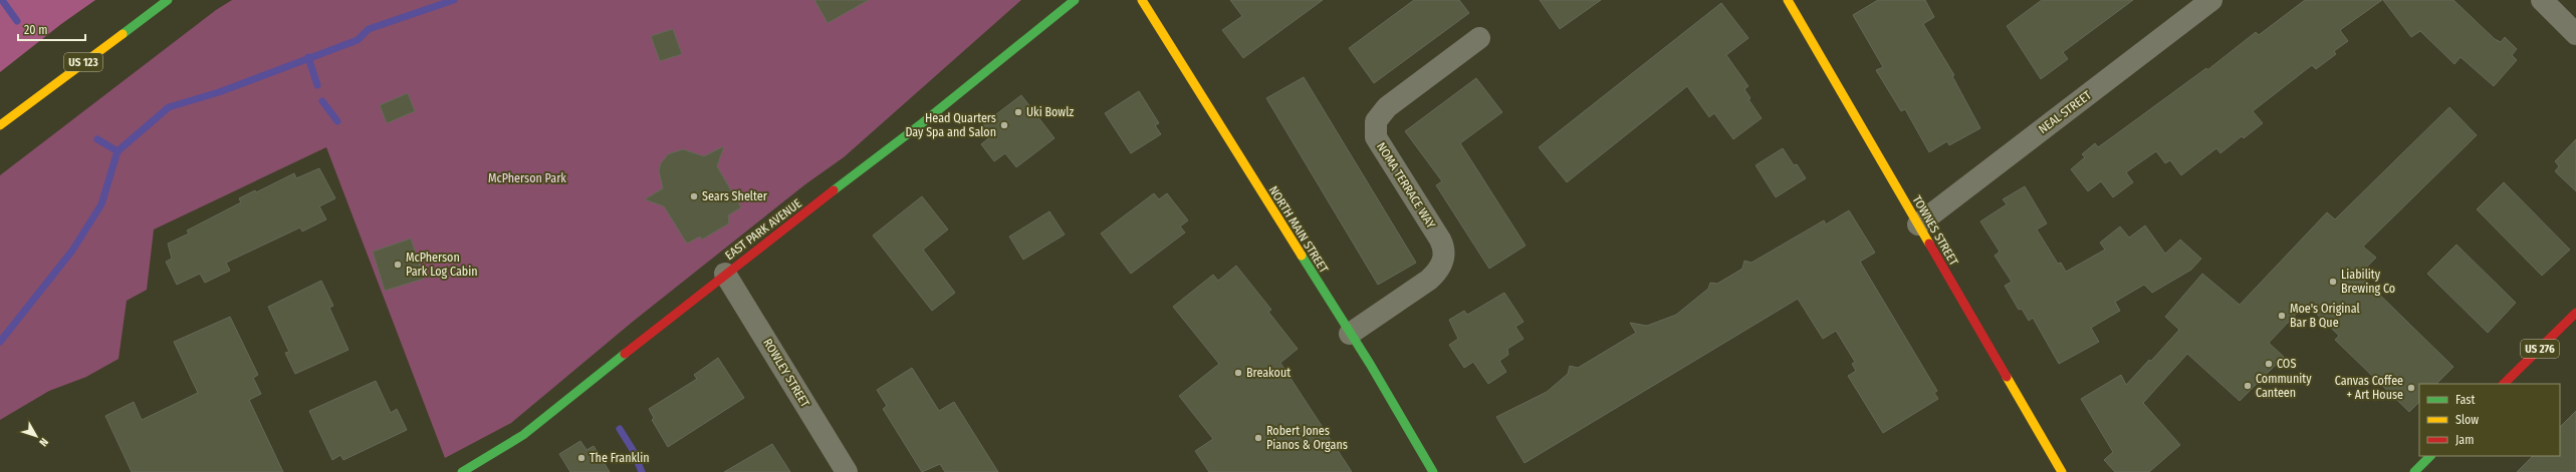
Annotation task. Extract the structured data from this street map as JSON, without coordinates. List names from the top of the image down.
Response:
{
  "streets": {
    "main road": [
      "US 123",
      "EAST PARK AVENUE",
      "NORTH MAIN STREET",
      "TOWNES STREET",
      "US 276"
    ],
    "street": ["NEAL STREET", "NOMA TERRACE WAY", "ROWLEY STREET"]
  },
  "crossings": [
    ["NEAL STREET", "TOWNES STREET"],
    ["NOMA TERRACE WAY", "NORTH MAIN STREET"],
    ["EAST PARK AVENUE", "ROWLEY STREET"]
  ],
  "parks": ["McPherson Park"],
  "places": [
    "Uki Bowlz",
    "Head Quarters Day Spa and Salon",
    "Sears Shelter",
    "McPherson Park Log Cabin",
    "Liability Brewing Co",
    "Moe's Original Bar B Que",
    "COS",
    "Breakout",
    "Community Canteen",
    "Canvas Coffee + Art House",
    "Robert Jones Pianos & Organs",
    "The Franklin"
  ],
  "legend": ["Fast", "Slow", "Jam"],
  "scale_bar": "20 m",
  "north": "bottom right"
}
